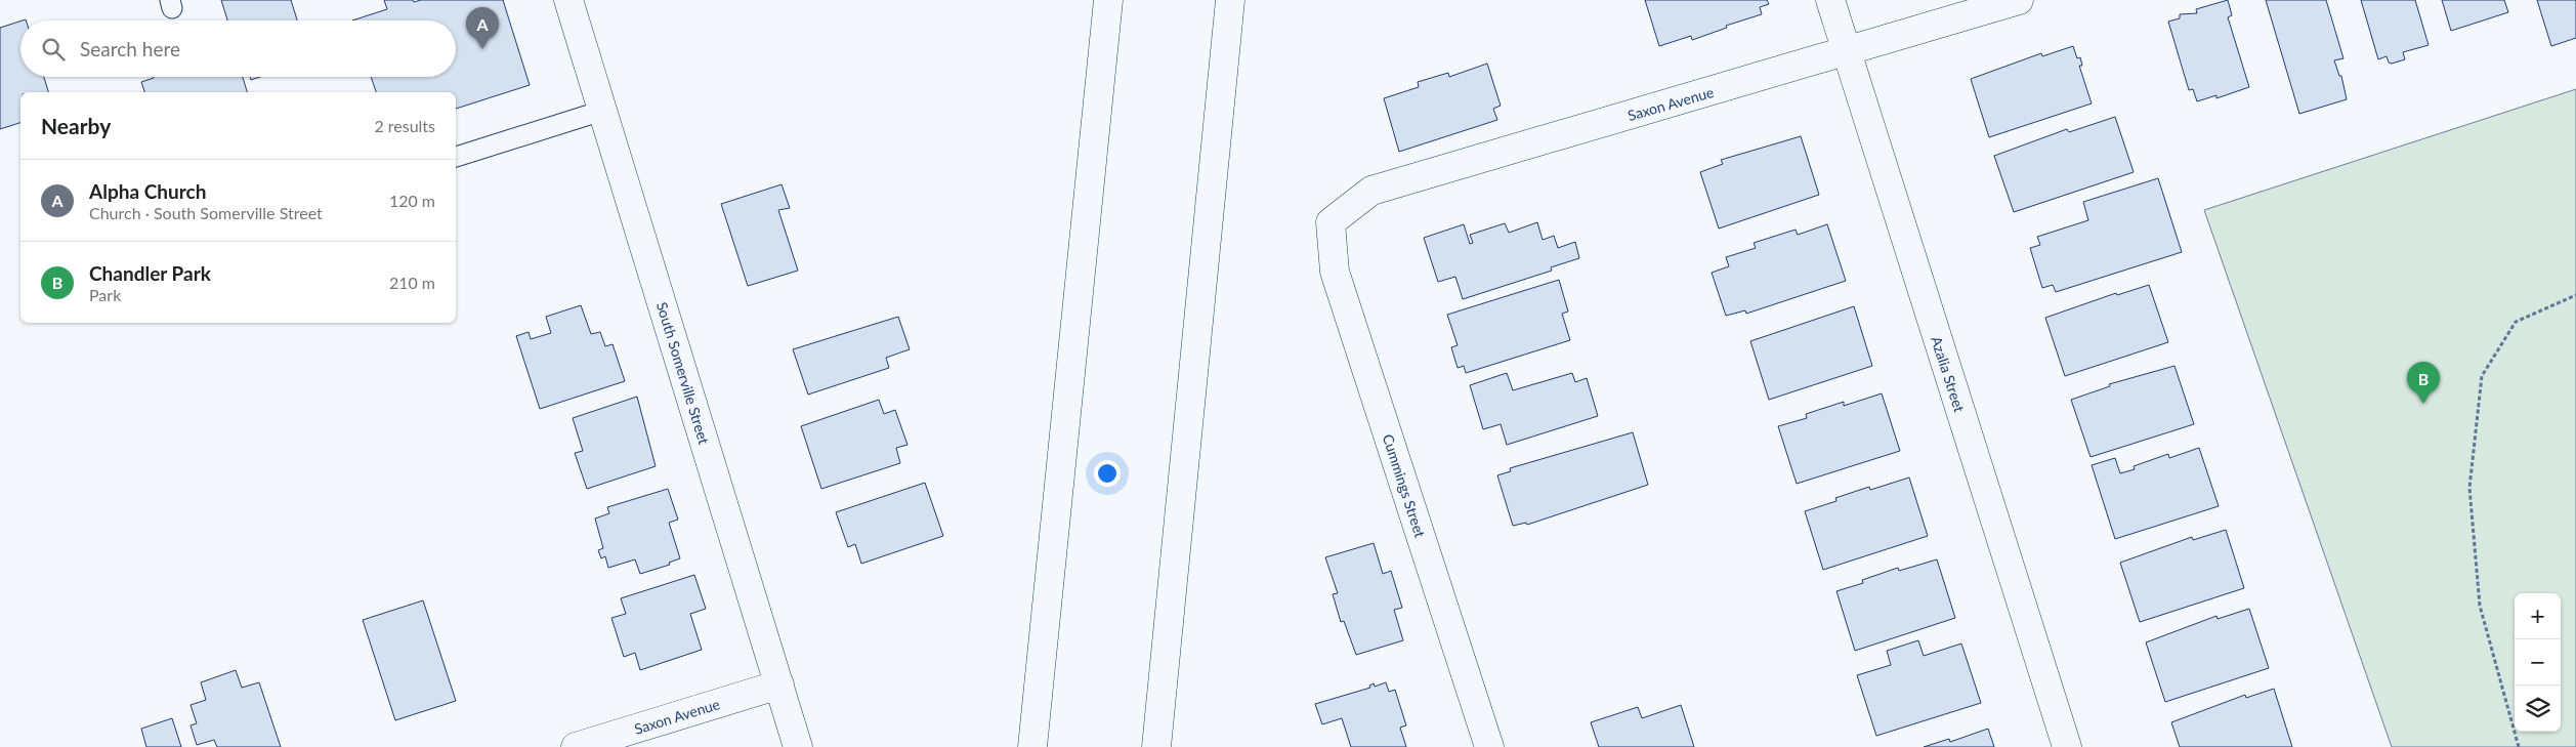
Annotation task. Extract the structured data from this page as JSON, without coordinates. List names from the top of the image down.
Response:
{
  "streets": {
    "main road": [
      "Saxon Avenue",
      "South Somerville Street",
      "Azalia Street",
      "Cummings Street"
    ]
  },
  "crossings": [
    ["Saxon Avenue", "South Somerville Street"],
    ["Saxon Avenue", "Azalia Street"],
    ["Saxon Avenue", "Cummings Street"]
  ],
  "page": {
    "pins": ["A", "B"],
    "search": "Search here",
    "heading": ["Nearby", "2 results"],
    "list": [
      {
        "mark": "A",
        "name": "Alpha Church",
        "note": "Church · South Somerville Street",
        "value": "120 m"
      },
      {
        "mark": "B",
        "name": "Chandler Park",
        "note": "Park",
        "value": "210 m"
      }
    ],
    "map_buttons": ["+", "−"]
  }
}
